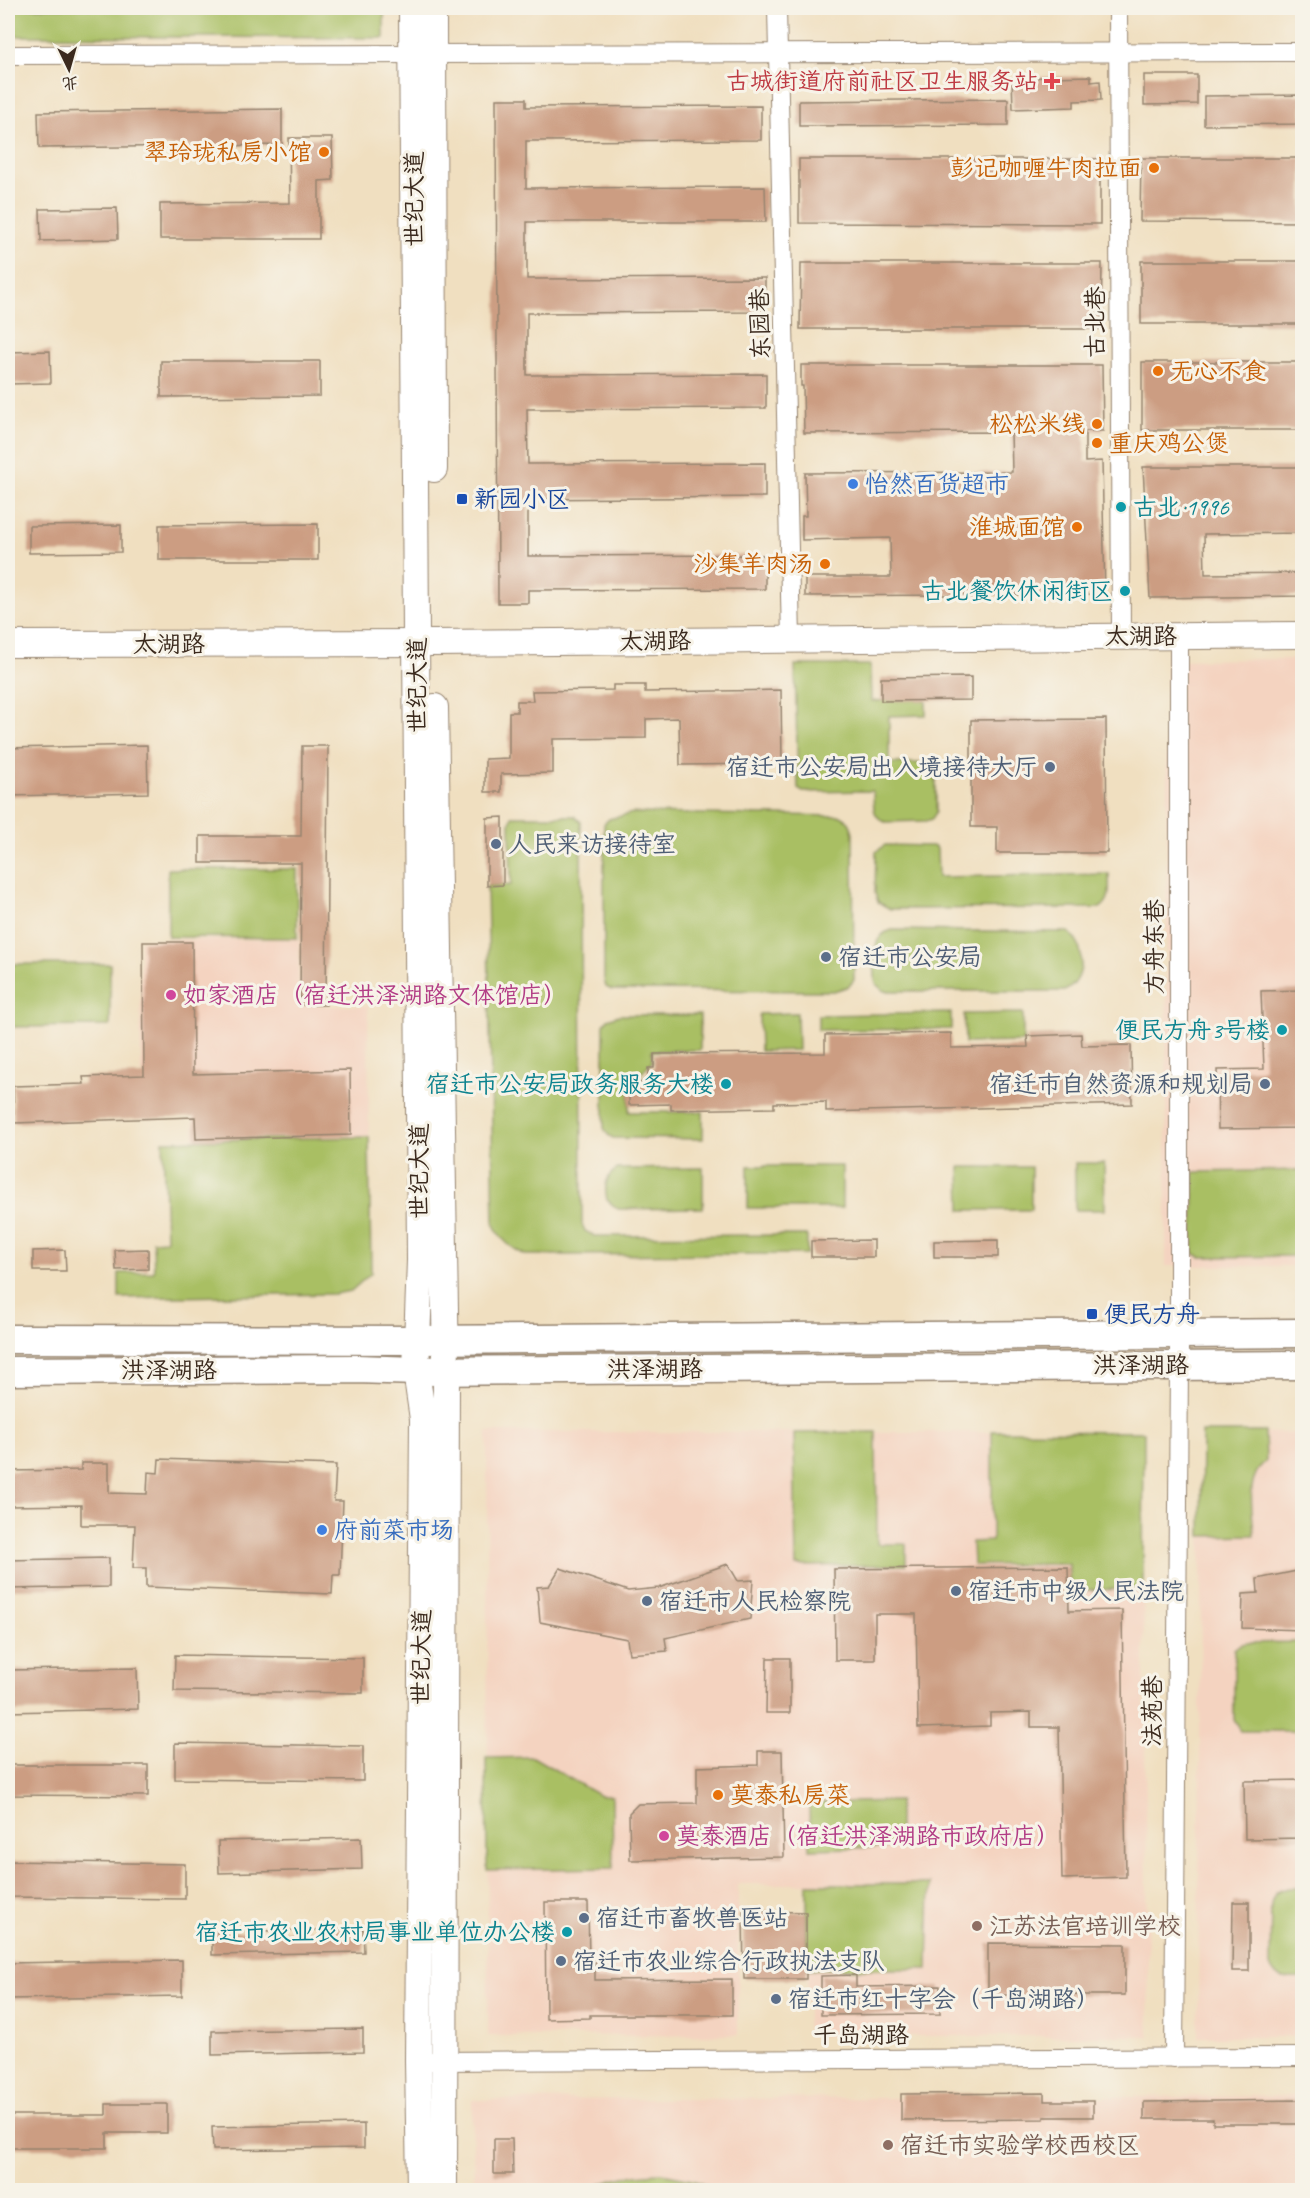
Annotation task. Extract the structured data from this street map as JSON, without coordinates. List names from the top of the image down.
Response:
{
  "streets": {
    "main road": ["洪泽湖路"],
    "street": [
      "世纪大道",
      "古北巷",
      "东园巷",
      "太湖路",
      "方舟东巷",
      "法苑巷",
      "千岛湖路"
    ]
  },
  "crossings": [
    ["世纪大道", "太湖路"],
    ["世纪大道", "洪泽湖路"],
    ["世纪大道", "千岛湖路"],
    ["古北巷", "太湖路"],
    ["东园巷", "太湖路"],
    ["太湖路", "方舟东巷"],
    ["方舟东巷", "洪泽湖路"],
    ["方舟东巷", "法苑巷"],
    ["洪泽湖路", "法苑巷"],
    ["法苑巷", "千岛湖路"]
  ],
  "places": {
    "health": ["古城街道府前社区卫生服务站"],
    "other": [
      "翠玲珑私房小馆",
      "彭记咖喱牛肉拉面",
      "无心不食",
      "松松米线",
      "重庆鸡公煲",
      "怡然百货超市",
      "古北·1996",
      "淮城面馆",
      "沙集羊肉汤",
      "古北餐饮休闲街区",
      "宿迁市公安局出入境接待大厅",
      "人民来访接待室",
      "宿迁市公安局",
      "如家酒店（宿迁洪泽湖路文体馆店）",
      "便民方舟3号楼",
      "宿迁市公安局政务服务大楼",
      "宿迁市自然资源和规划局",
      "府前菜市场",
      "宿迁市中级人民法院",
      "宿迁市人民检察院",
      "莫泰私房菜",
      "莫泰酒店（宿迁洪泽湖路市政府店）",
      "宿迁市畜牧兽医站",
      "江苏法官培训学校",
      "宿迁市农业农村局事业单位办公楼",
      "宿迁市农业综合行政执法支队",
      "宿迁市红十字会（千岛湖路）",
      "宿迁市实验学校西校区"
    ],
    "transit": ["新园小区", "便民方舟"]
  },
  "north": "bottom"
}
